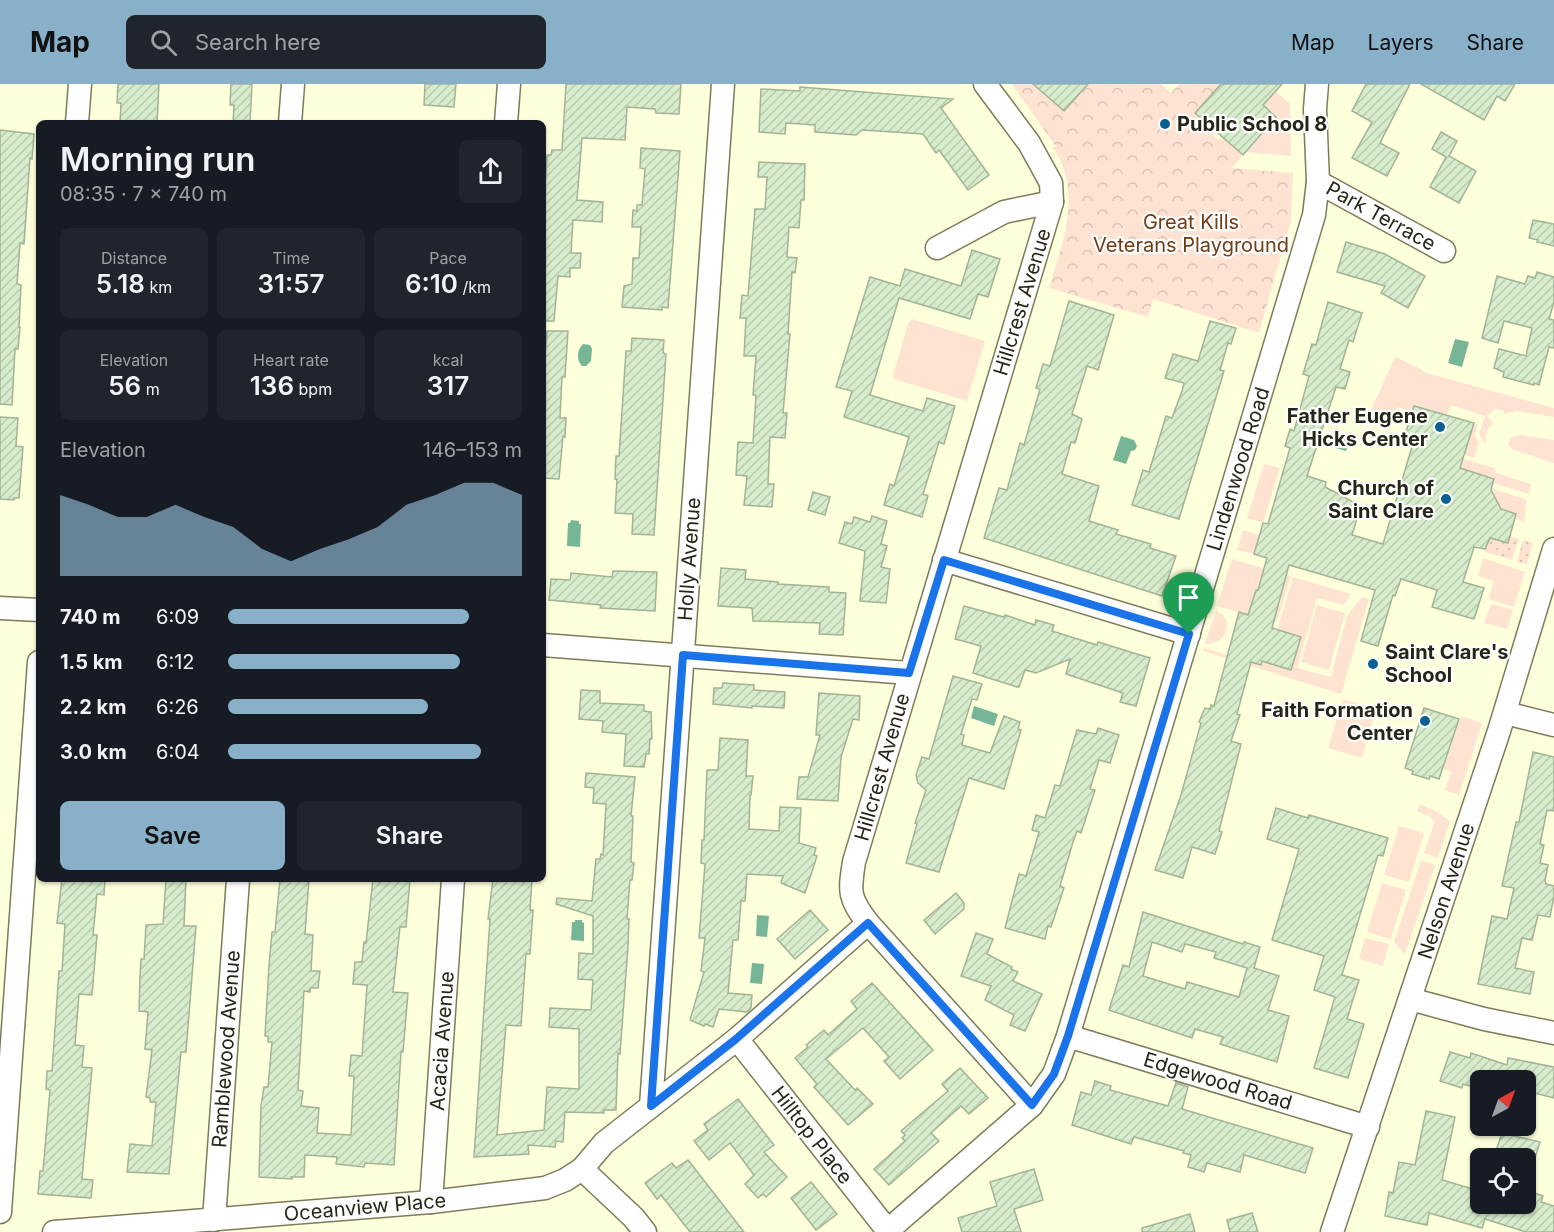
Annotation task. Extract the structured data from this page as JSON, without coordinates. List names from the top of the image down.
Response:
{
  "streets": {
    "street": [
      "Park Terrace",
      "Hillcrest Avenue",
      "Lindenwood Road",
      "Holly Avenue",
      "Nelson Avenue",
      "Acacia Avenue",
      "Ramblewood Avenue",
      "Edgewood Road",
      "Hilltop Place",
      "Oceanview Place"
    ]
  },
  "crossings": [
    ["Park Terrace", "Lindenwood Road"],
    ["Hillcrest Avenue", "Lindenwood Road"],
    ["Lindenwood Road", "Edgewood Road"],
    ["Lindenwood Road", "Hilltop Place"],
    ["Nelson Avenue", "Edgewood Road"],
    ["Acacia Avenue", "Oceanview Place"],
    ["Ramblewood Avenue", "Oceanview Place"]
  ],
  "parks": ["Great Kills Veterans Playground"],
  "places": [
    "Public School 8",
    "Father Eugene Hicks Center",
    "Church of Saint Clare",
    "Saint Clare's School",
    "Faith Formation Center"
  ],
  "north": "top right",
  "page": {
    "header": "Map",
    "search": "Search here",
    "nav": ["Map", "Layers", "Share"],
    "heading": ["Morning run", "08:35 · 7 × 740 m"],
    "stats": [
      ["Distance", "5.18 km"],
      ["Time", "31:57"],
      ["Pace", "6:10 /km"],
      ["Elevation", "56 m"],
      ["Heart rate", "136 bpm"],
      ["kcal", "317"]
    ],
    "chart": ["Elevation", "146–153 m"],
    "list": [
      {
        "name": "740 m",
        "note": "6:09"
      },
      {
        "name": "1.5 km",
        "note": "6:12"
      },
      {
        "name": "2.2 km",
        "note": "6:26"
      },
      {
        "name": "3.0 km",
        "note": "6:04"
      }
    ],
    "buttons": ["Save", "Share"]
  }
}
